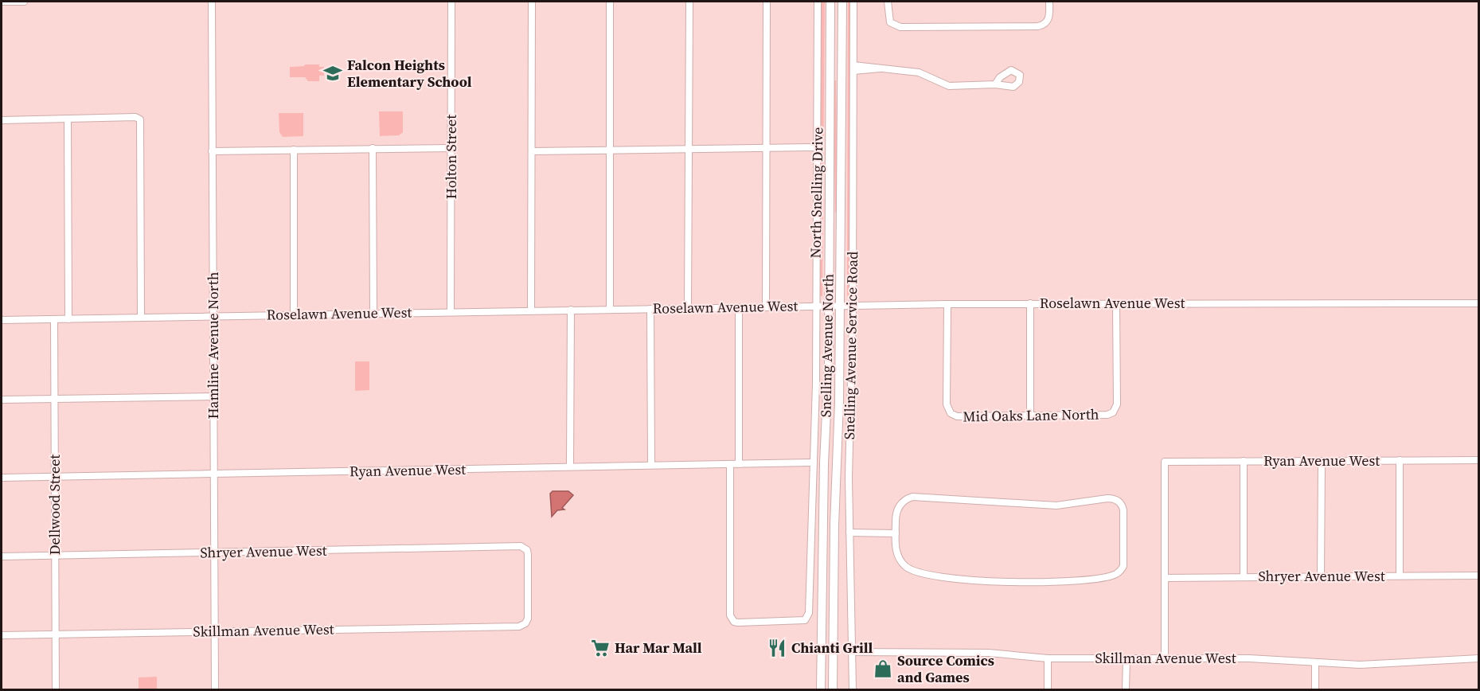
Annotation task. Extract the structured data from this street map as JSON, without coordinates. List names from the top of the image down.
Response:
{
  "streets": {
    "main road": ["Snelling Avenue North"],
    "street": [
      "Holton Street",
      "North Snelling Drive",
      "Roselawn Avenue West",
      "Hamline Avenue North",
      "Snelling Avenue Service Road",
      "Mid Oaks Lane North",
      "Ryan Avenue West",
      "Dellwood Street",
      "Shryer Avenue West",
      "Skillman Avenue West"
    ]
  },
  "crossings": [
    ["Holton Street", "Roselawn Avenue West"],
    ["North Snelling Drive", "Roselawn Avenue West"],
    ["North Snelling Drive", "Ryan Avenue West"],
    ["Roselawn Avenue West", "Hamline Avenue North"],
    ["Roselawn Avenue West", "Snelling Avenue North"],
    ["Roselawn Avenue West", "Snelling Avenue Service Road"],
    ["Roselawn Avenue West", "Mid Oaks Lane North"],
    ["Roselawn Avenue West", "Dellwood Street"],
    ["Hamline Avenue North", "Ryan Avenue West"],
    ["Hamline Avenue North", "Shryer Avenue West"],
    ["Hamline Avenue North", "Skillman Avenue West"],
    ["Snelling Avenue Service Road", "Skillman Avenue West"],
    ["Ryan Avenue West", "Dellwood Street"],
    ["Ryan Avenue West", "Shryer Avenue West"],
    ["Dellwood Street", "Shryer Avenue West"],
    ["Dellwood Street", "Skillman Avenue West"],
    ["Shryer Avenue West", "Skillman Avenue West"]
  ],
  "places": {
    "school or university": ["Falcon Heights Elementary School"],
    "supermarket": ["Har Mar Mall"],
    "restaurant": ["Chianti Grill"],
    "shop": ["Source Comics and Games"]
  }
}
